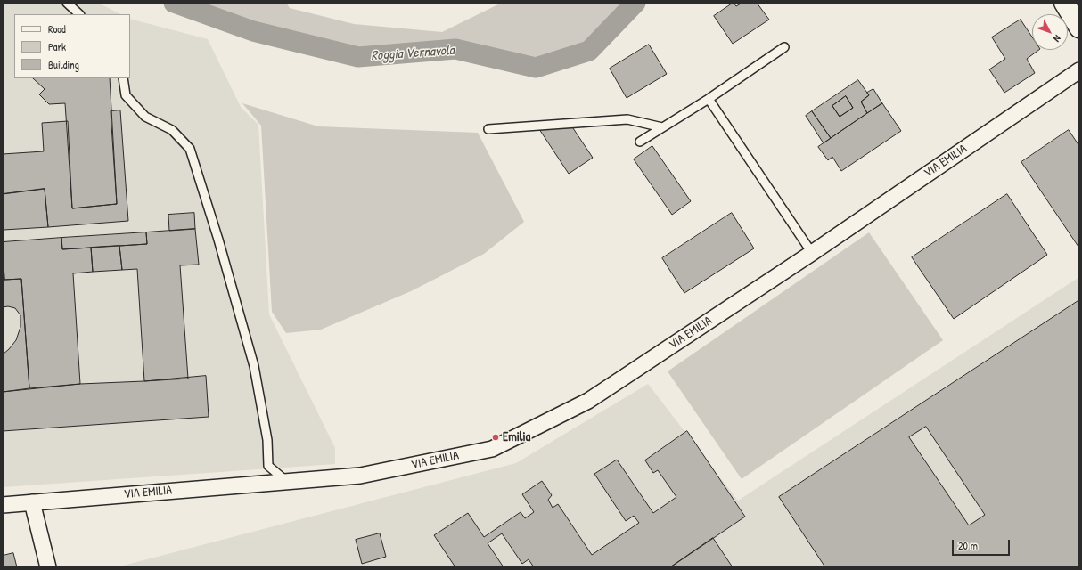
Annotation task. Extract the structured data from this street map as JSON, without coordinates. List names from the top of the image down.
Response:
{
  "streets": {
    "street": ["VIA EMILIA"]
  },
  "water": ["Roggia Vernavola"],
  "places": ["Emilia"],
  "legend": ["Road", "Park", "Building"],
  "scale_bar": "20 m",
  "north": "bottom right"
}
